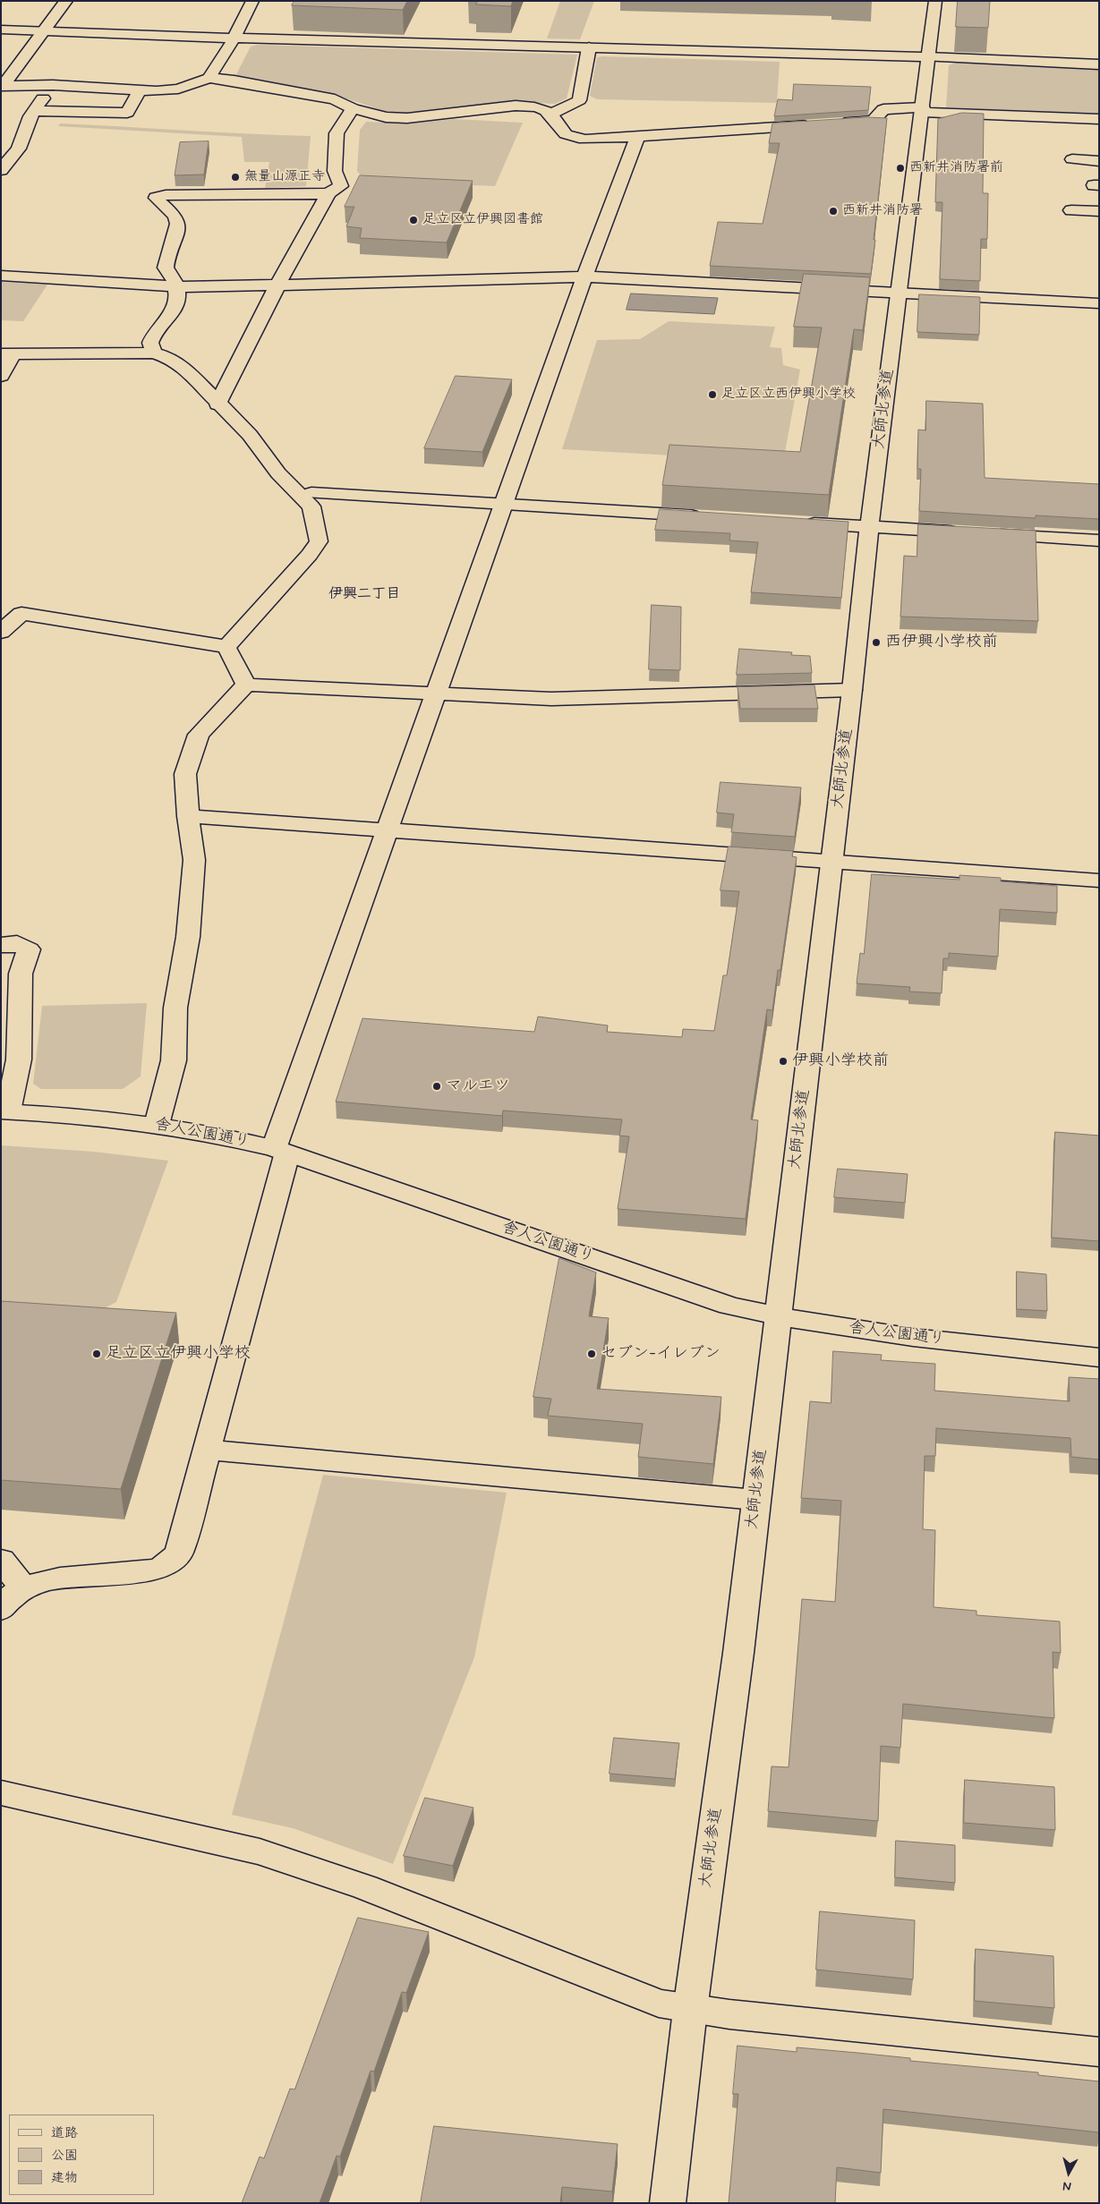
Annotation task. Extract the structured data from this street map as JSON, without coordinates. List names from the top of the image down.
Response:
{
  "streets": {
    "street": ["大師北参道", "舎人公園通り"]
  },
  "crossings": [
    ["大師北参道", "舎人公園通り"]
  ],
  "districts": ["伊興二丁目"],
  "places": [
    "西新井消防署前",
    "無量山源正寺",
    "西新井消防署",
    "足立区立伊興図書館",
    "足立区立西伊興小学校",
    "西伊興小学校前",
    "伊興小学校前",
    "マルエツ",
    "足立区立伊興小学校",
    "セブン-イレブン"
  ],
  "legend": ["道路", "公園", "建物"],
  "north": "bottom"
}
